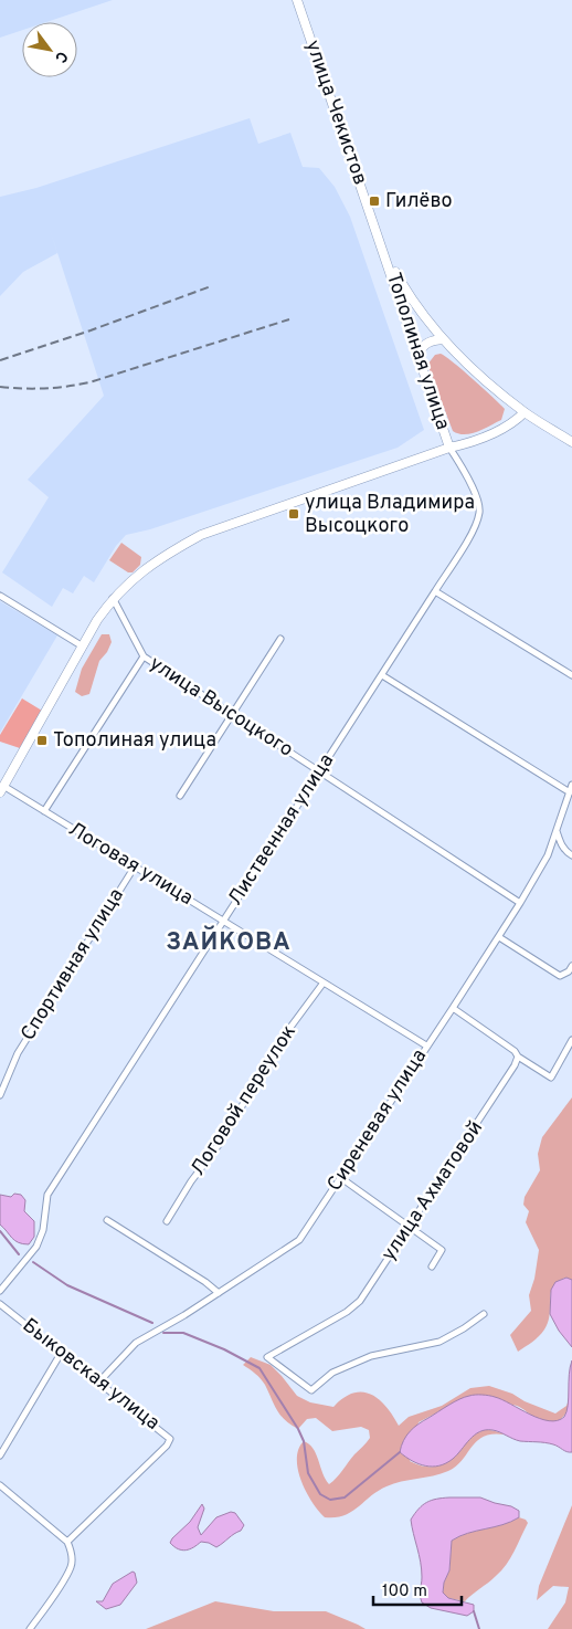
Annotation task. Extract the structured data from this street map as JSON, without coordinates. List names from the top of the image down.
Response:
{
  "streets": {
    "main road": ["улица Чекистов", "Тополиная улица"],
    "street": [
      "улица Высоцкого",
      "Лиственная улица",
      "Логовая улица",
      "Спортивная улица",
      "Логовой переулок",
      "Сиреневая улица",
      "улица Ахматовой",
      "Быковская улица"
    ]
  },
  "crossings": [
    ["улица Чекистов", "Тополиная улица"],
    ["Тополиная улица", "улица Высоцкого"],
    ["Тополиная улица", "Лиственная улица"],
    ["Тополиная улица", "Логовая улица"],
    ["улица Высоцкого", "Лиственная улица"],
    ["улица Высоцкого", "Сиреневая улица"],
    ["Лиственная улица", "Логовая улица"],
    ["Логовая улица", "Спортивная улица"],
    ["Логовая улица", "Логовой переулок"],
    ["Логовая улица", "Сиреневая улица"],
    ["Сиреневая улица", "Быковская улица"]
  ],
  "districts": ["ЗАЙКОВА"],
  "places": {
    "transit": ["Гилёво", "улица Владимира Высоцкого", "Тополиная улица"]
  },
  "scale_bar": "100 m",
  "north": "bottom right"
}
